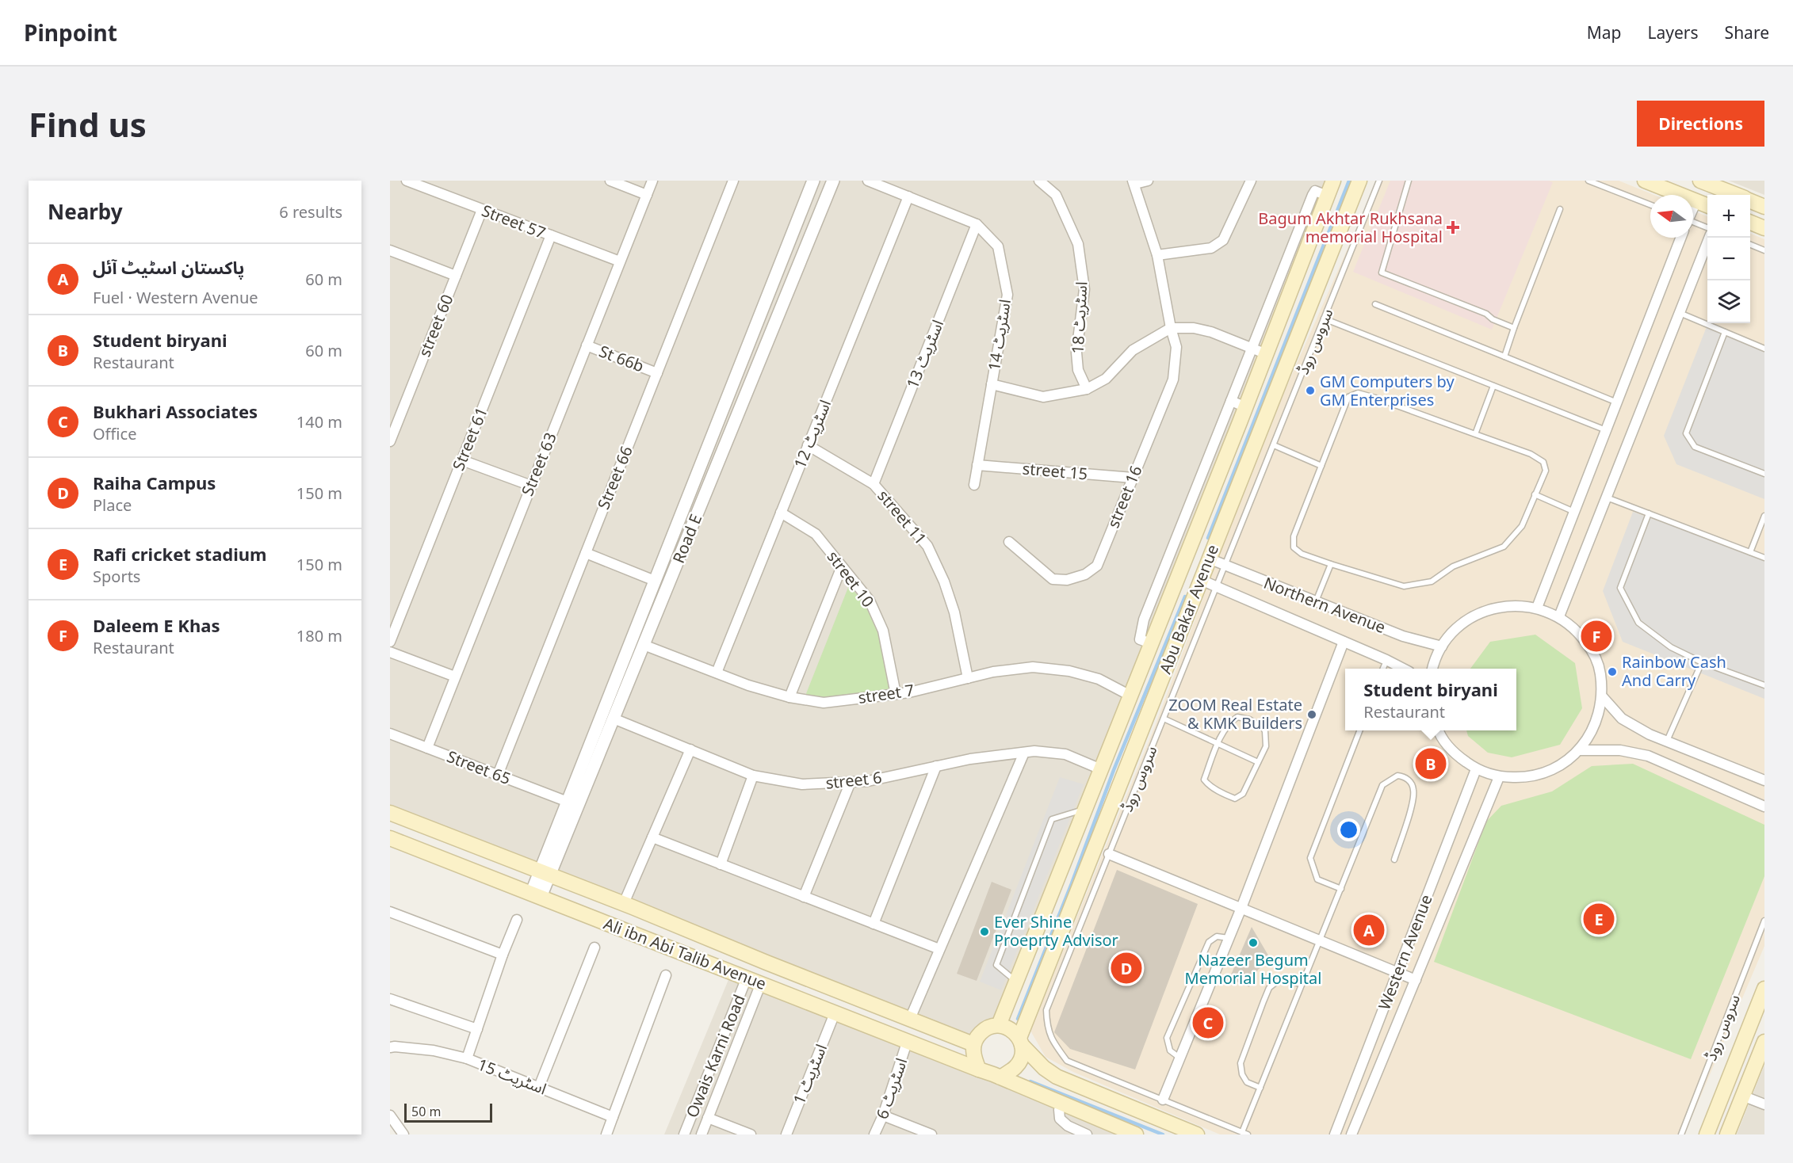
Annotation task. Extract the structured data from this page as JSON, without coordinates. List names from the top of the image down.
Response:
{
  "streets": {
    "main road": ["Abu Bakar Avenue", "Ali ibn Abi Talib Avenue"],
    "street": [
      "Street 57",
      "اسٹریٹ 18",
      "street 60",
      "اسٹریٹ 14",
      "اسٹریٹ 13",
      "St 66b",
      "اسٹریٹ 12",
      "Street 61",
      "Street 63",
      "street 15",
      "Street 66",
      "street 16",
      "street 11",
      "Road E",
      "street 10",
      "Northern Avenue",
      "street 7",
      "Street 65",
      "street 6",
      "Western Avenue",
      "Owais Karni Road",
      "اسٹریٹ 1",
      "اسٹریٹ 15",
      "اسٹریٹ 6"
    ],
    "lane": ["سروس روڈ"]
  },
  "crossings": [
    ["Street 57", "street 60"],
    ["Street 57", "Street 61"],
    ["Street 57", "Street 63"],
    ["اسٹریٹ 14", "اسٹریٹ 13"],
    ["اسٹریٹ 14", "اسٹریٹ 12"],
    ["اسٹریٹ 14", "street 15"],
    ["سروس روڈ", "Northern Avenue"],
    ["اسٹریٹ 13", "street 11"],
    ["St 66b", "Street 63"],
    ["St 66b", "Street 66"],
    ["اسٹریٹ 12", "street 11"],
    ["اسٹریٹ 12", "street 10"],
    ["اسٹریٹ 12", "street 7"],
    ["Street 63", "Street 65"],
    ["street 15", "street 16"],
    ["Street 66", "Street 65"],
    ["street 11", "street 7"],
    ["Road E", "street 7"],
    ["Road E", "Street 65"],
    ["Road E", "street 6"],
    ["Road E", "Ali ibn Abi Talib Avenue"],
    ["street 10", "street 7"],
    ["Northern Avenue", "Abu Bakar Avenue"],
    ["Abu Bakar Avenue", "street 7"],
    ["Abu Bakar Avenue", "street 6"],
    ["Abu Bakar Avenue", "Ali ibn Abi Talib Avenue"],
    ["Ali ibn Abi Talib Avenue", "Owais Karni Road"],
    ["Ali ibn Abi Talib Avenue", "اسٹریٹ 1"],
    ["Ali ibn Abi Talib Avenue", "اسٹریٹ 6"]
  ],
  "places": {
    "health": ["Bagum Akhtar Rukhsana memorial Hospital"],
    "other": [
      "GM Computers by GM Enterprises",
      "Rainbow Cash And Carry",
      "ZOOM Real Estate & KMK Builders",
      "Ever Shine Proeprty Advisor",
      "Nazeer Begum Memorial Hospital"
    ]
  },
  "scale_bar": "50 m",
  "north": "left",
  "page": {
    "header": "Pinpoint",
    "nav": ["Map", "Layers", "Share"],
    "buttons": "Directions",
    "title": "Find us",
    "heading": ["Nearby", "6 results"],
    "map_buttons": ["+", "−"],
    "list": [
      {
        "mark": "A",
        "name": "پاکستان اسٹیٹ آئل",
        "note": "Fuel · Western Avenue",
        "value": "60 m"
      },
      {
        "mark": "B",
        "name": "Student biryani",
        "note": "Restaurant",
        "value": "60 m"
      },
      {
        "mark": "C",
        "name": "Bukhari Associates",
        "note": "Office",
        "value": "140 m"
      },
      {
        "mark": "D",
        "name": "Raiha Campus",
        "note": "Place",
        "value": "150 m"
      },
      {
        "mark": "E",
        "name": "Rafi cricket stadium",
        "note": "Sports",
        "value": "150 m"
      },
      {
        "mark": "F",
        "name": "Daleem E Khas",
        "note": "Restaurant",
        "value": "180 m"
      }
    ],
    "pins": [
      "F",
      "B",
      "E",
      "A",
      "D",
      "C"
    ],
    "popup": ["Student biryani", "Restaurant"],
    "scale": "50 m"
  }
}
